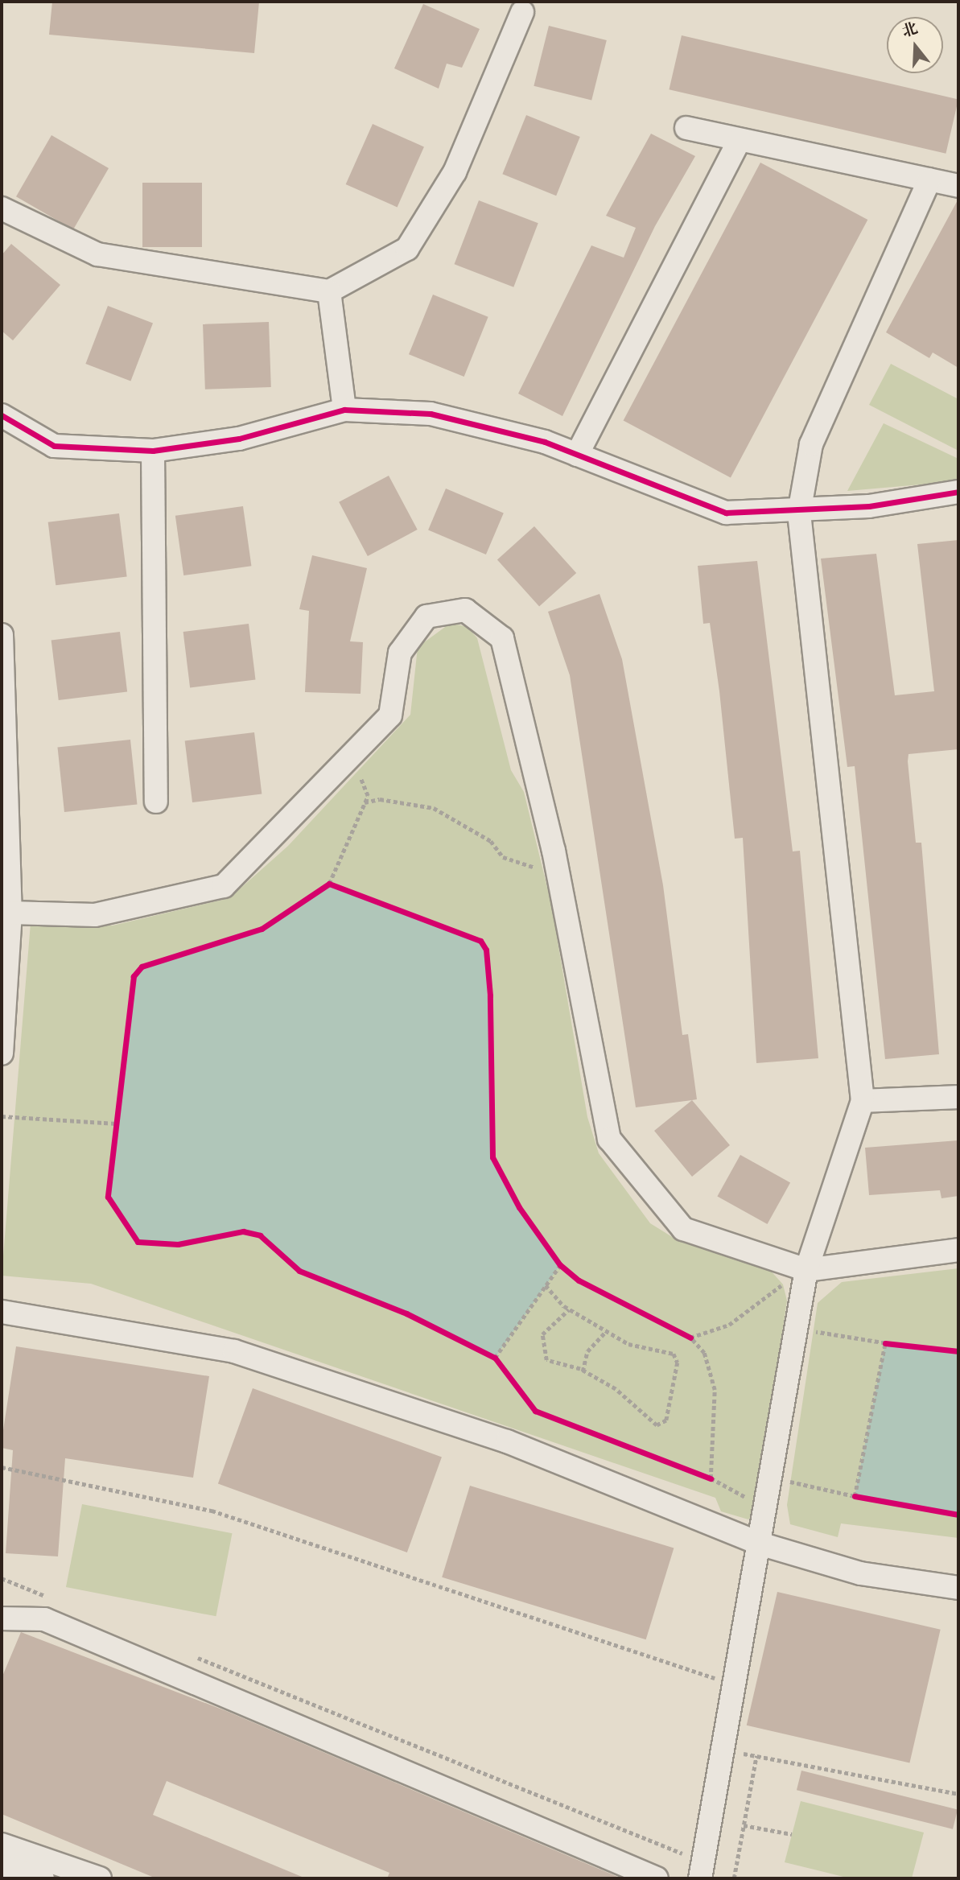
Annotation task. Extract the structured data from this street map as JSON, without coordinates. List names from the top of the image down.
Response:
{
  "north": "top"
}
